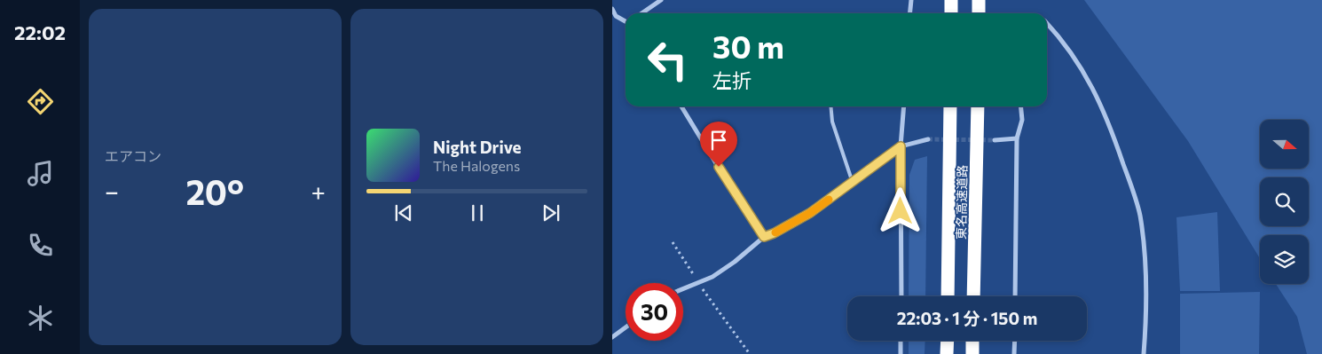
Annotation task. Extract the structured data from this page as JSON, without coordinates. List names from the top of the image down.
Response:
{
  "streets": {
    "highway": ["東名高速道路"]
  },
  "north": "right",
  "page": {
    "tabs": "22:02",
    "tile": "エアコン",
    "turn": ["30 m", "左折"],
    "song": ["Night Drive", "The Halogens"],
    "heat": ["−", "20°", "+"],
    "limit": "30",
    "trip": "22:03 · 1 分 · 150 m"
  }
}
